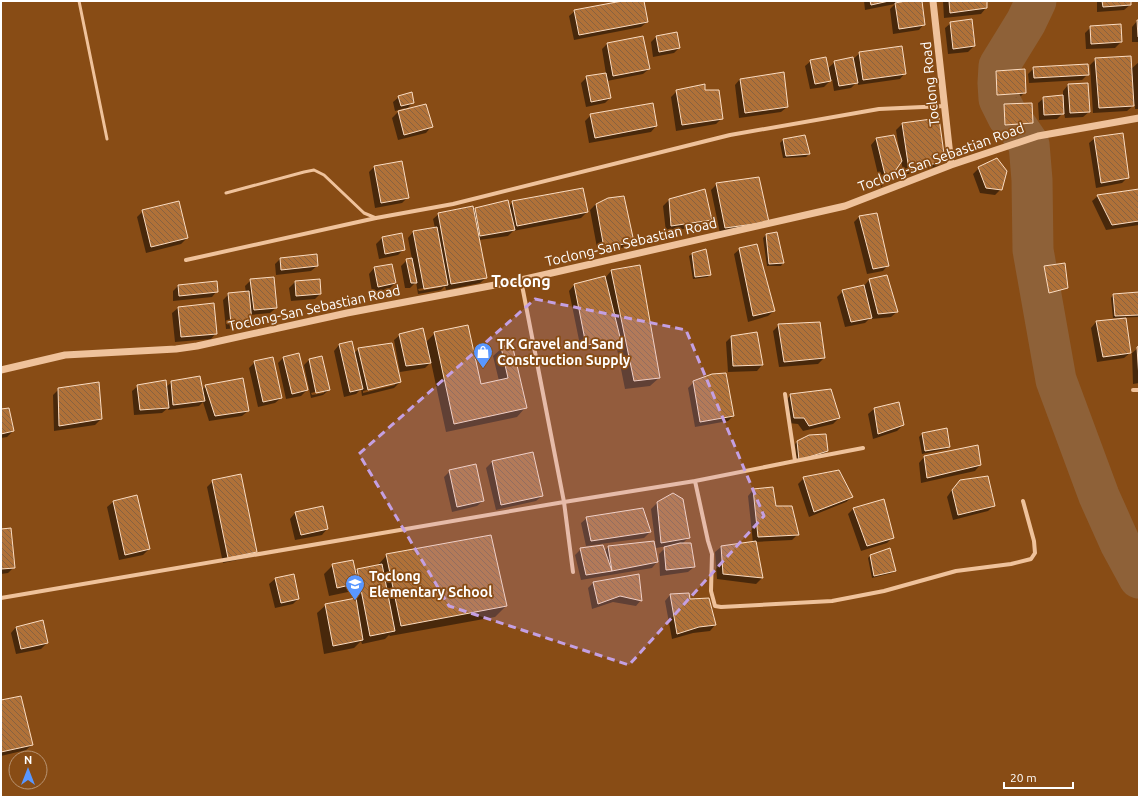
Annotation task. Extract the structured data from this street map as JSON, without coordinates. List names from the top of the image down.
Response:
{
  "streets": {
    "street": ["Toclong Road", "Toclong-San Sebastian Road"]
  },
  "crossings": [
    ["Toclong Road", "Toclong-San Sebastian Road"]
  ],
  "districts": ["Toclong"],
  "places": {
    "shop": ["TK Gravel and Sand Construction Supply"],
    "school or university": ["Toclong Elementary School"]
  },
  "scale_bar": "20 m",
  "north": "top"
}
